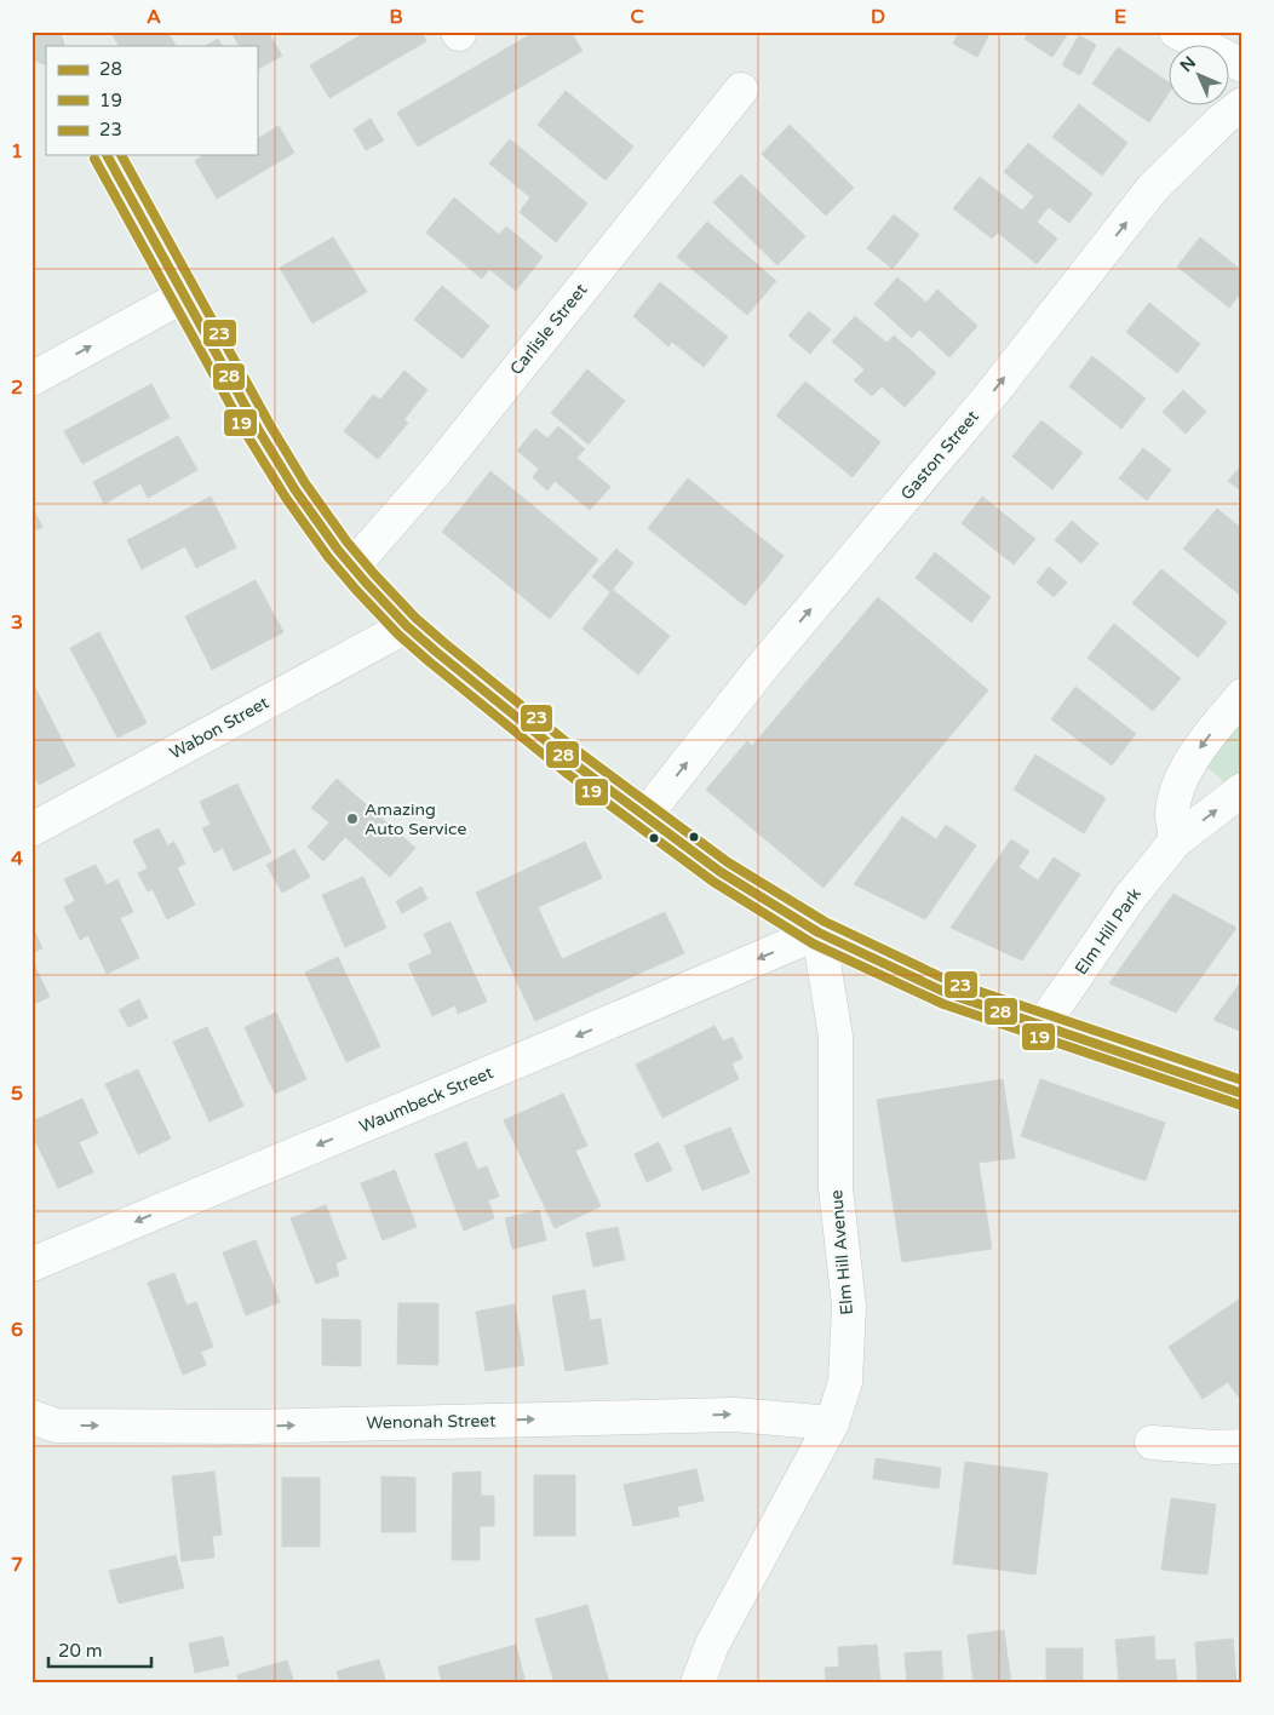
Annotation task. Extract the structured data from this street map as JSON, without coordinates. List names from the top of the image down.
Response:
{
  "streets": {
    "street": [
      "Carlisle Street",
      "Gaston Street",
      "Wabon Street",
      "Elm Hill Park",
      "Waumbeck Street",
      "Elm Hill Avenue",
      "Wenonah Street"
    ]
  },
  "crossings": [
    ["Waumbeck Street", "Elm Hill Avenue"],
    ["Elm Hill Avenue", "Wenonah Street"]
  ],
  "one_way": ["Gaston Street", "Waumbeck Street", "Wenonah Street"],
  "places": ["Amazing Auto Service"],
  "lines": ["transit line 28", "transit line 23", "transit line 19"],
  "legend": ["28", "19", "23"],
  "scale_bar": "20 m",
  "north": "top left",
  "grid": {
    "columns": [
      "A",
      "B",
      "C",
      "D",
      "E"
    ],
    "rows": [
      "1",
      "2",
      "3",
      "4",
      "5",
      "6",
      "7"
    ]
  }
}
